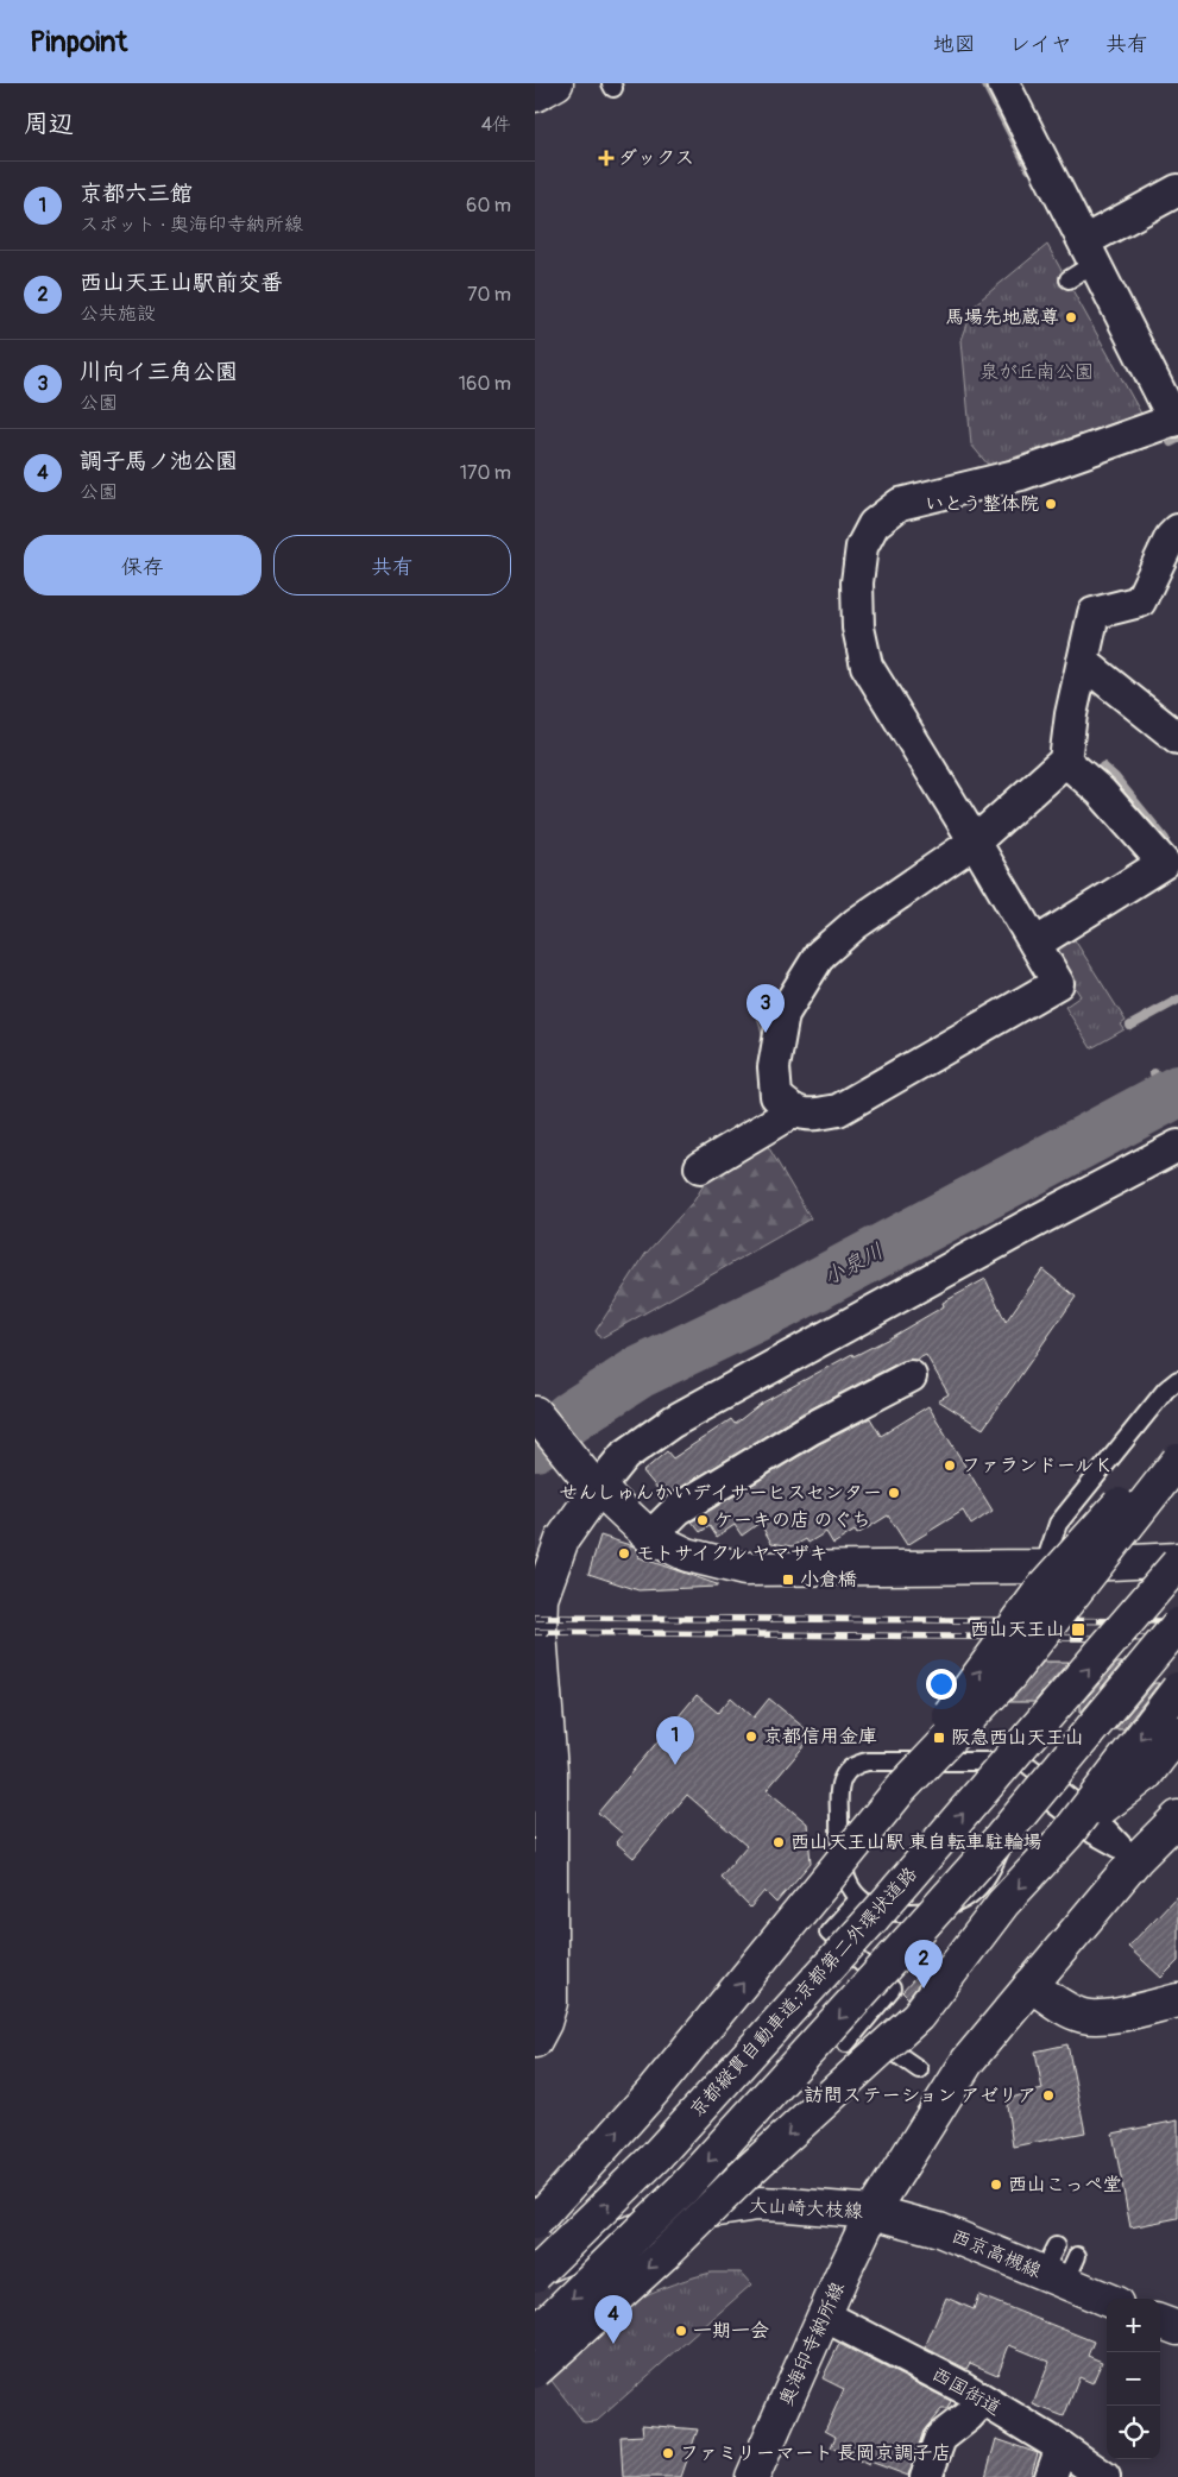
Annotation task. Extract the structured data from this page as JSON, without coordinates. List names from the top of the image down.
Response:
{
  "streets": {
    "main road": [
      "京都縦貫自動車道;京都第二外環状道路",
      "大山崎大枝線",
      "西京高槻線",
      "奥海印寺納所線"
    ],
    "street": ["西国街道"]
  },
  "crossings": [
    ["京都縦貫自動車道;京都第二外環状道路", "大山崎大枝線"],
    ["大山崎大枝線", "西京高槻線"],
    ["大山崎大枝線", "奥海印寺納所線"],
    ["西京高槻線", "奥海印寺納所線"],
    ["奥海印寺納所線", "西国街道"]
  ],
  "water": ["小泉川"],
  "parks": ["泉が丘南公園"],
  "places": {
    "health": ["ダックス"],
    "other": [
      "馬場先地蔵尊",
      "いとう整体院",
      "ファランドールＫ",
      "せんしゅんかいデイサーヒスセンター",
      "ケーキの店 のぐち",
      "モトサイクル ヤマザキ",
      "京都信用金庫",
      "西山天王山駅 東自転車駐輪場",
      "訪問ステーション アゼリア",
      "西山こっぺ堂",
      "一期一会",
      "ファミリーマート 長岡京調子店"
    ],
    "transit": ["小倉橋", "西山天王山", "阪急西山天王山"]
  },
  "page": {
    "header": "Pinpoint",
    "nav": ["地図", "レイヤ", "共有"],
    "heading": ["周辺", "4件"],
    "list": [
      {
        "mark": "1",
        "name": "京都六三館",
        "note": "スポット · 奥海印寺納所線",
        "value": "60 m"
      },
      {
        "mark": "2",
        "name": "西山天王山駅前交番",
        "note": "公共施設",
        "value": "70 m"
      },
      {
        "mark": "3",
        "name": "川向イ三角公園",
        "note": "公園",
        "value": "160 m"
      },
      {
        "mark": "4",
        "name": "調子馬ノ池公園",
        "note": "公園",
        "value": "170 m"
      }
    ],
    "buttons": ["保存", "共有"],
    "pins": [
      "3",
      "1",
      "2",
      "4"
    ],
    "map_buttons": ["+", "−"]
  }
}
